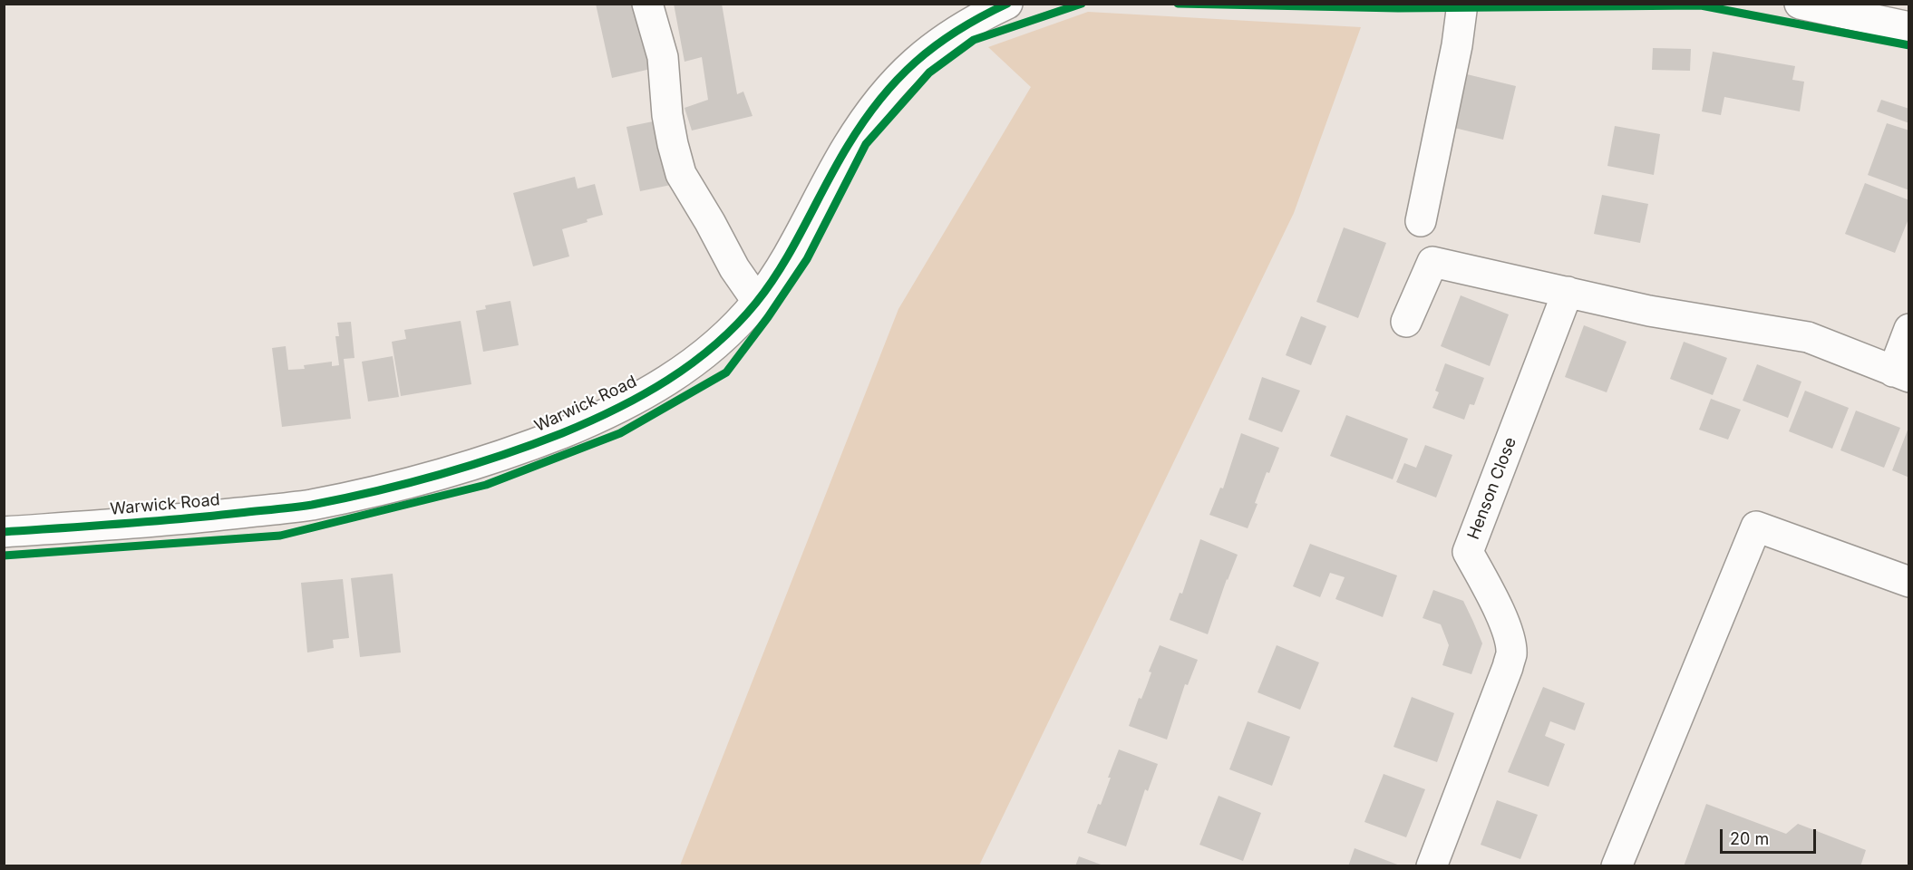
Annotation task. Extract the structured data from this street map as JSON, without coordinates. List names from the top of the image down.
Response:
{
  "streets": {
    "street": ["Warwick Road", "Henson Close"]
  },
  "scale_bar": "20 m"
}
